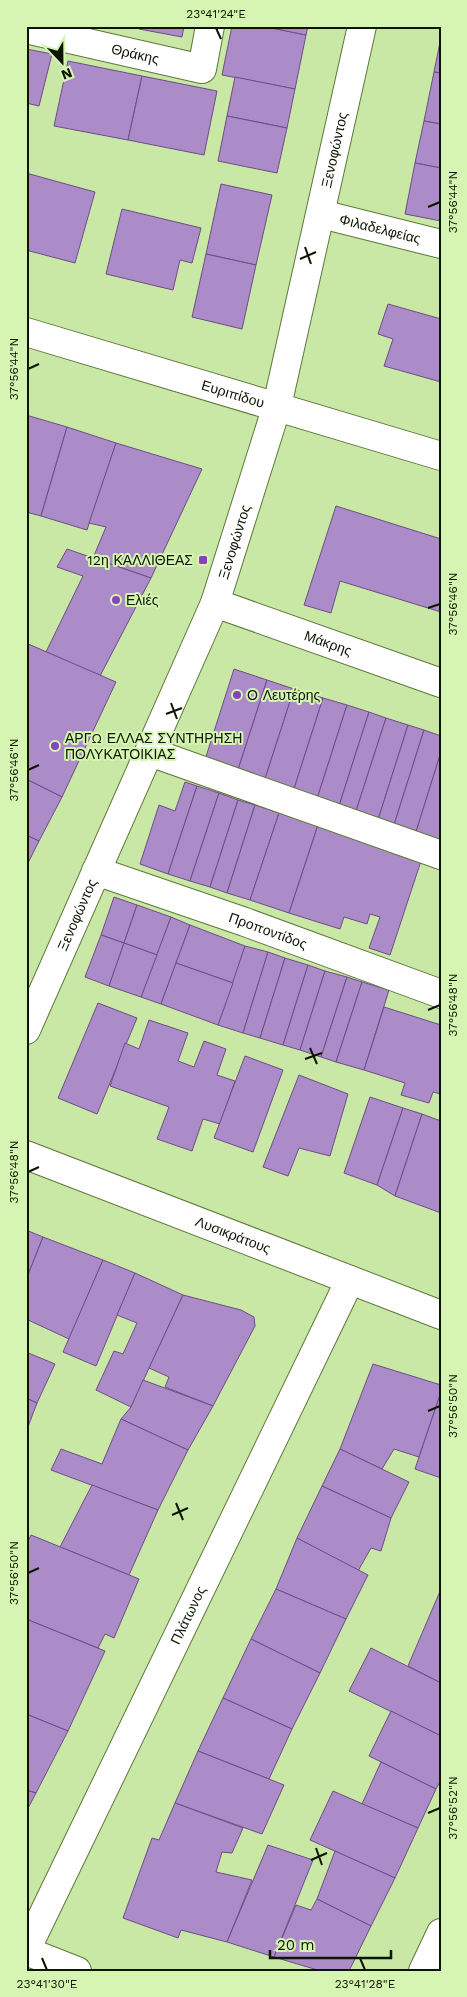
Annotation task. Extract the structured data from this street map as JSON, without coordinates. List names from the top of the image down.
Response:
{
  "streets": {
    "street": [
      "Θράκης",
      "Ξενοφώντος",
      "Φιλαδελφείας",
      "Ευριπίδου",
      "Μάκρης",
      "Προποντίδος",
      "Λυσικράτους",
      "Πλάτωνος"
    ]
  },
  "crossings": [
    ["Ξενοφώντος", "Φιλαδελφείας"],
    ["Ξενοφώντος", "Ευριπίδου"],
    ["Ξενοφώντος", "Μάκρης"],
    ["Ξενοφώντος", "Προποντίδος"],
    ["Λυσικράτους", "Πλάτωνος"]
  ],
  "places": {
    "transit": ["12η ΚΑΛΛΙΘΕΑΣ"],
    "other": ["Ελιές", "Ο Λευτέρης", "ΑΡΓΩ ΕΛΛΑΣ ΣΥΝΤΗΡΗΣΗ ΠΟΛΥΚΑΤΟΙΚΙΑΣ"]
  },
  "scale_bar": "20 m",
  "north": "bottom",
  "coordinates": [
    "23°41'24\"E",
    "37°56'44\"N",
    "37°56'46\"N",
    "37°56'48\"N",
    "37°56'50\"N",
    "37°56'52\"N",
    "23°41'30\"E",
    "23°41'28\"E"
  ]
}
